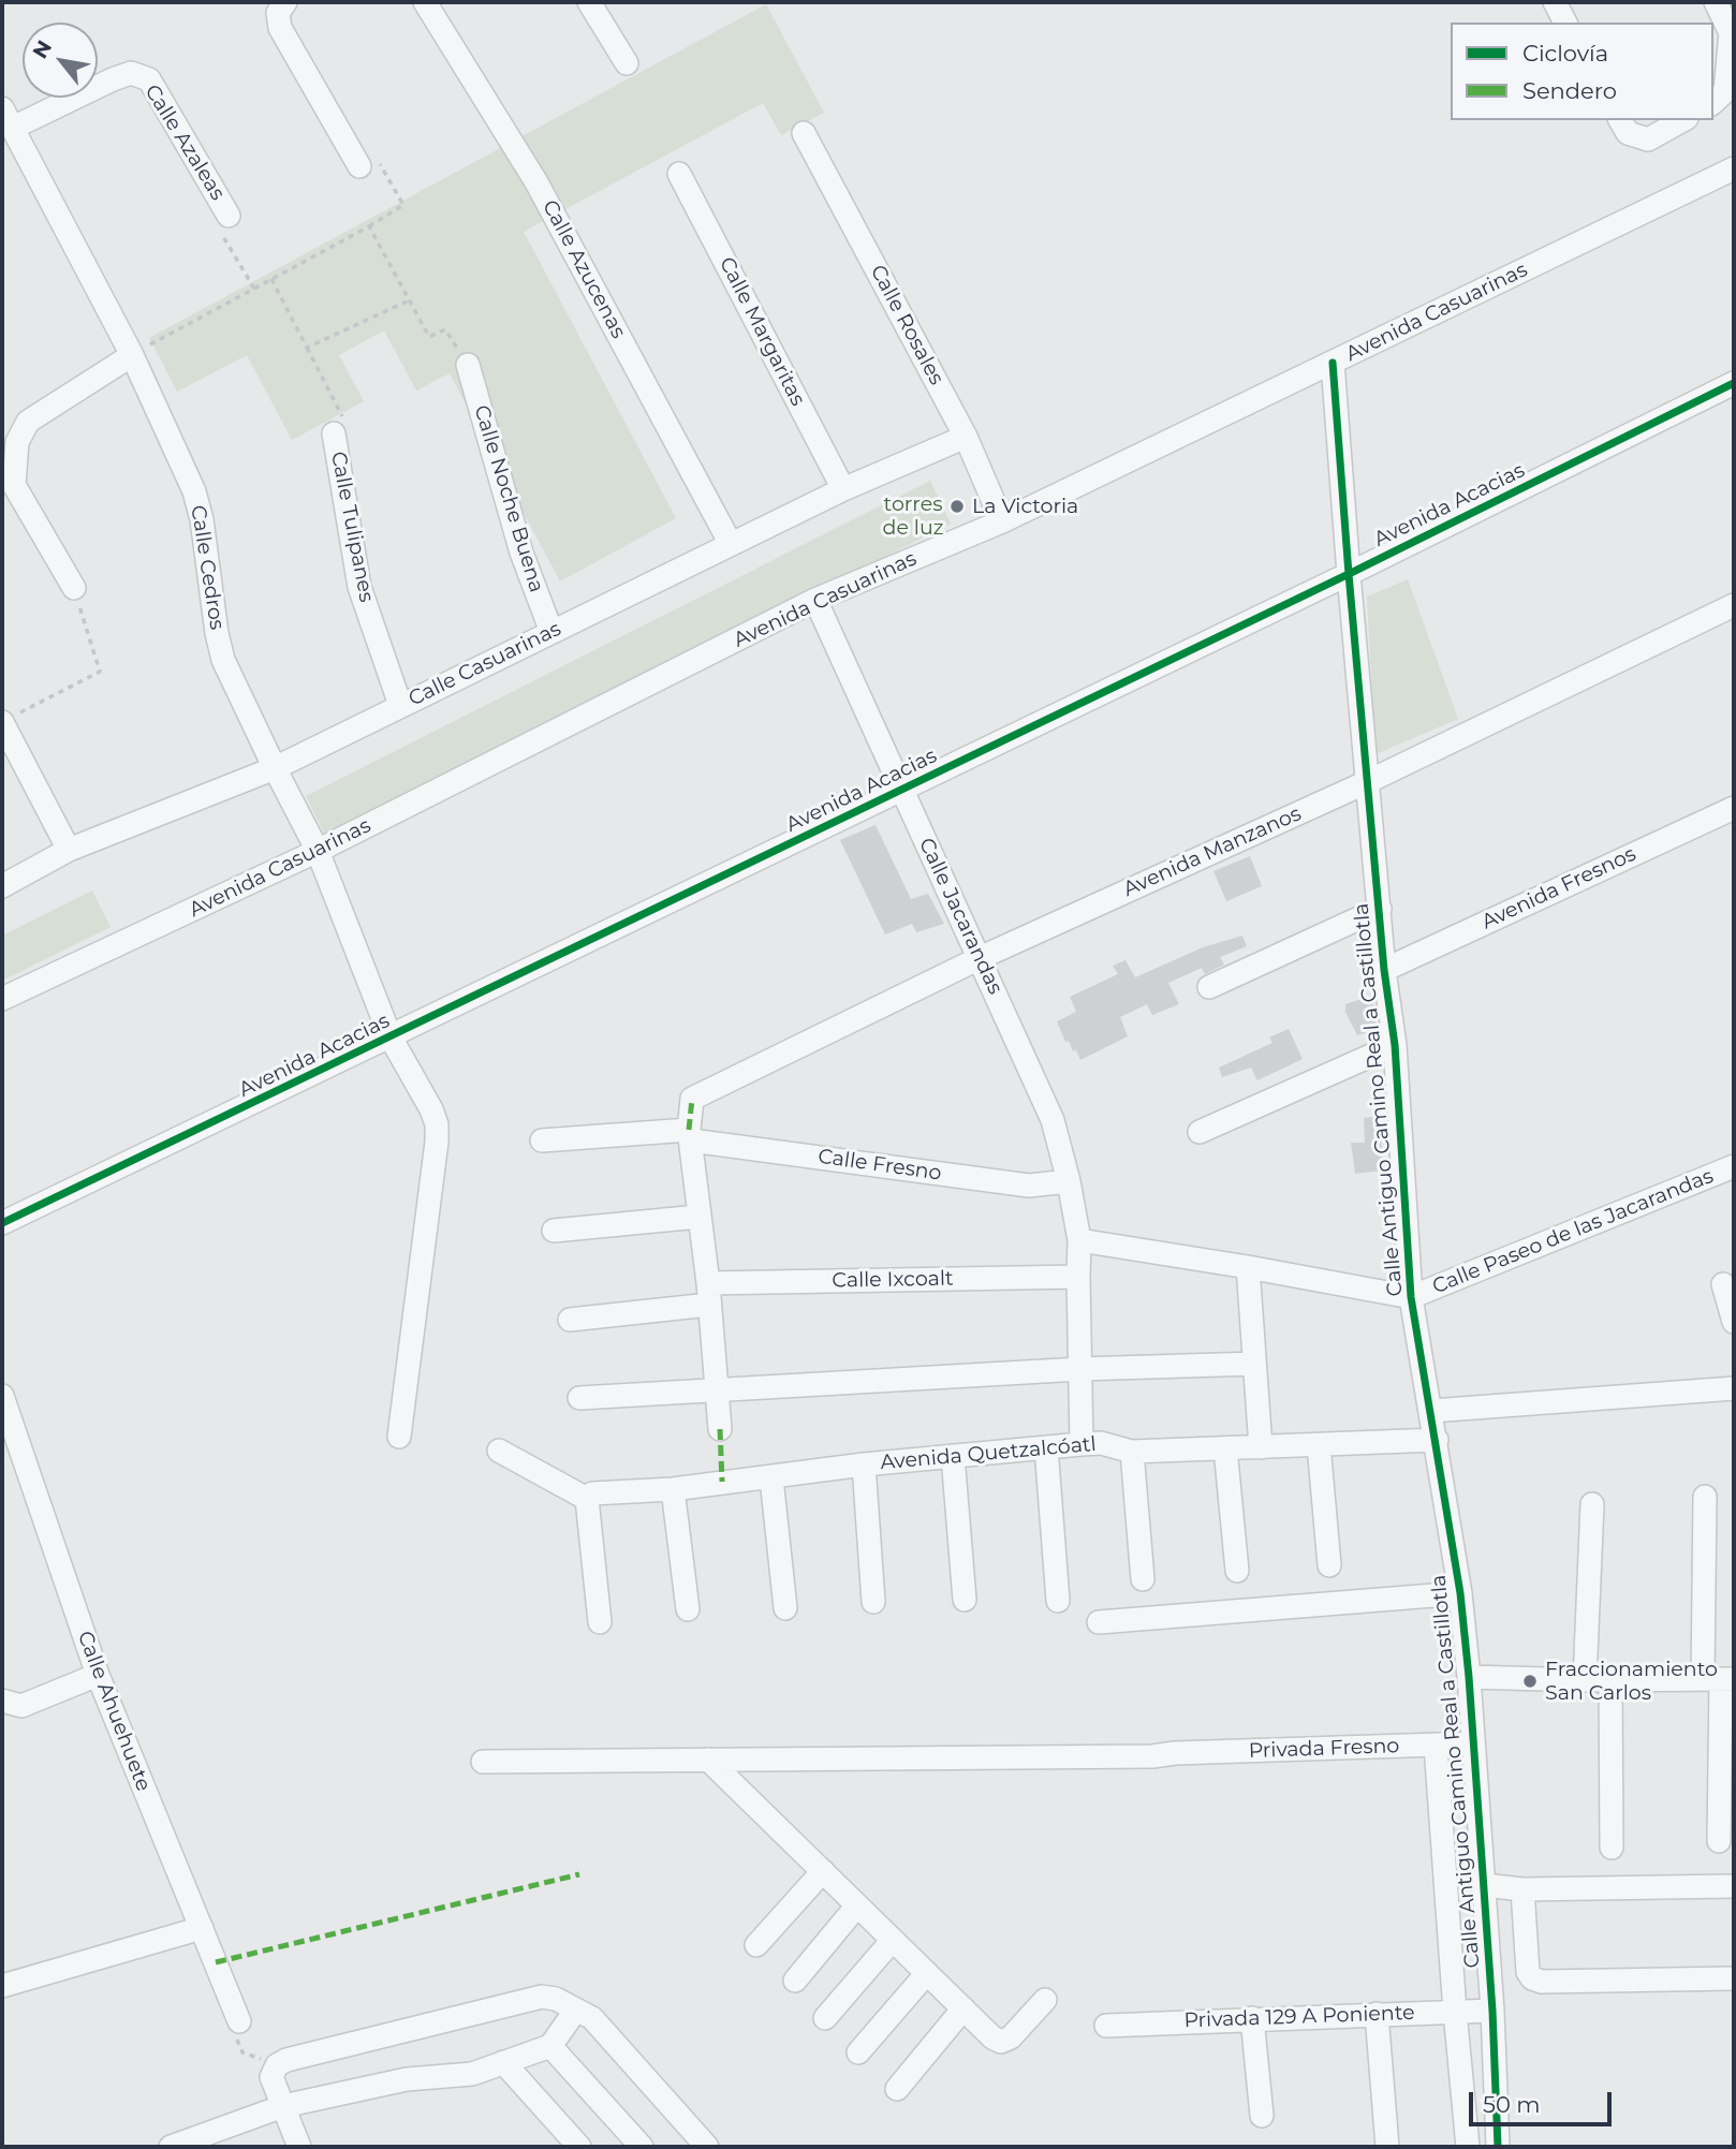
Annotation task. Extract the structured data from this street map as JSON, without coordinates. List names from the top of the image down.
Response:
{
  "streets": {
    "street": [
      "Calle Azaleas",
      "Calle Azucenas",
      "Avenida Casuarinas",
      "Calle Rosales",
      "Calle Margaritas",
      "Calle Noche Buena",
      "Avenida Acacias",
      "Calle Tulipanes",
      "Calle Cedros",
      "Calle Casuarinas",
      "Avenida Manzanos",
      "Avenida Fresnos",
      "Calle Jacarandas",
      "Calle Antiguo Camino Real a Castillotla",
      "Calle Fresno",
      "Calle Paseo de las Jacarandas",
      "Calle Ixcoalt",
      "Avenida Quetzalcóatl",
      "Calle Ahuehuete",
      "Privada Fresno",
      "Privada 129 A Poniente"
    ]
  },
  "crossings": [
    ["Calle Azaleas", "Calle Cedros"],
    ["Calle Azucenas", "Calle Casuarinas"],
    ["Avenida Casuarinas", "Calle Rosales"],
    ["Avenida Casuarinas", "Calle Cedros"],
    ["Avenida Casuarinas", "Calle Jacarandas"],
    ["Avenida Casuarinas", "Calle Antiguo Camino Real a Castillotla"],
    ["Calle Rosales", "Calle Casuarinas"],
    ["Calle Margaritas", "Calle Casuarinas"],
    ["Calle Noche Buena", "Calle Casuarinas"],
    ["Avenida Acacias", "Calle Cedros"],
    ["Avenida Acacias", "Calle Jacarandas"],
    ["Avenida Acacias", "Calle Antiguo Camino Real a Castillotla"],
    ["Calle Tulipanes", "Calle Casuarinas"],
    ["Calle Cedros", "Calle Casuarinas"],
    ["Avenida Manzanos", "Calle Jacarandas"],
    ["Avenida Manzanos", "Calle Antiguo Camino Real a Castillotla"],
    ["Avenida Manzanos", "Calle Fresno"],
    ["Avenida Fresnos", "Calle Antiguo Camino Real a Castillotla"],
    ["Calle Jacarandas", "Calle Fresno"],
    ["Calle Jacarandas", "Calle Ixcoalt"],
    ["Calle Jacarandas", "Avenida Quetzalcóatl"],
    ["Calle Antiguo Camino Real a Castillotla", "Calle Paseo de las Jacarandas"],
    ["Calle Antiguo Camino Real a Castillotla", "Avenida Quetzalcóatl"],
    ["Calle Antiguo Camino Real a Castillotla", "Privada Fresno"],
    ["Calle Antiguo Camino Real a Castillotla", "Privada 129 A Poniente"]
  ],
  "parks": ["torres de luz"],
  "places": ["La Victoria", "Fraccionamiento San Carlos"],
  "legend": ["Ciclovía", "Sendero"],
  "scale_bar": "50 m",
  "north": "top left"
}
